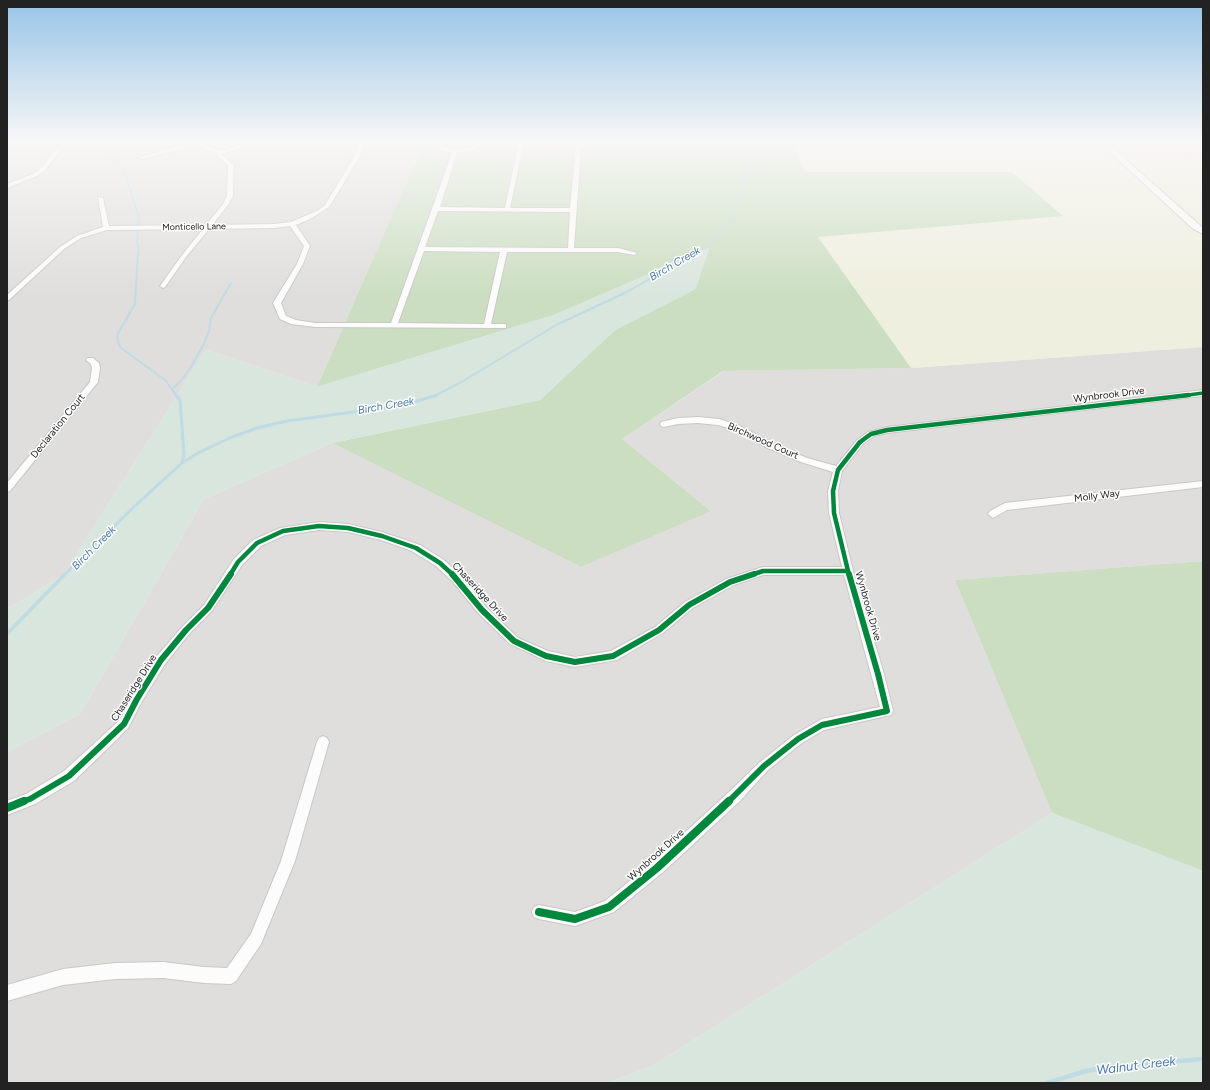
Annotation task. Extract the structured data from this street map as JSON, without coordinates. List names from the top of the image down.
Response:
{
  "streets": {
    "street": [
      "Monticello Lane",
      "Wynbrook Drive",
      "Declaration Court",
      "Birchwood Court",
      "Molly Way",
      "Chaseridge Drive"
    ]
  },
  "crossings": [
    ["Wynbrook Drive", "Birchwood Court"],
    ["Wynbrook Drive", "Chaseridge Drive"]
  ],
  "water": ["Birch Creek", "Walnut Creek"]
}
